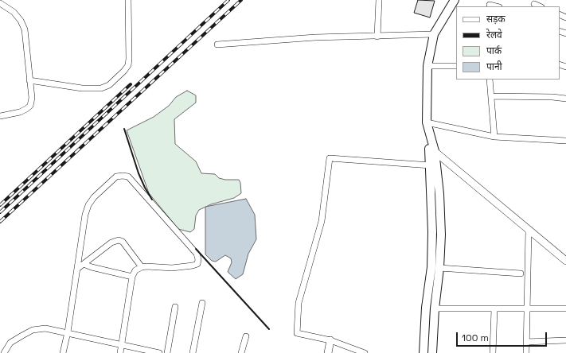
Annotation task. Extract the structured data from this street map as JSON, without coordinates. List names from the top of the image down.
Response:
{
  "legend": [
    "सड़क",
    "रेलवे",
    "पार्क",
    "पानी"
  ],
  "scale_bar": "100 m"
}
